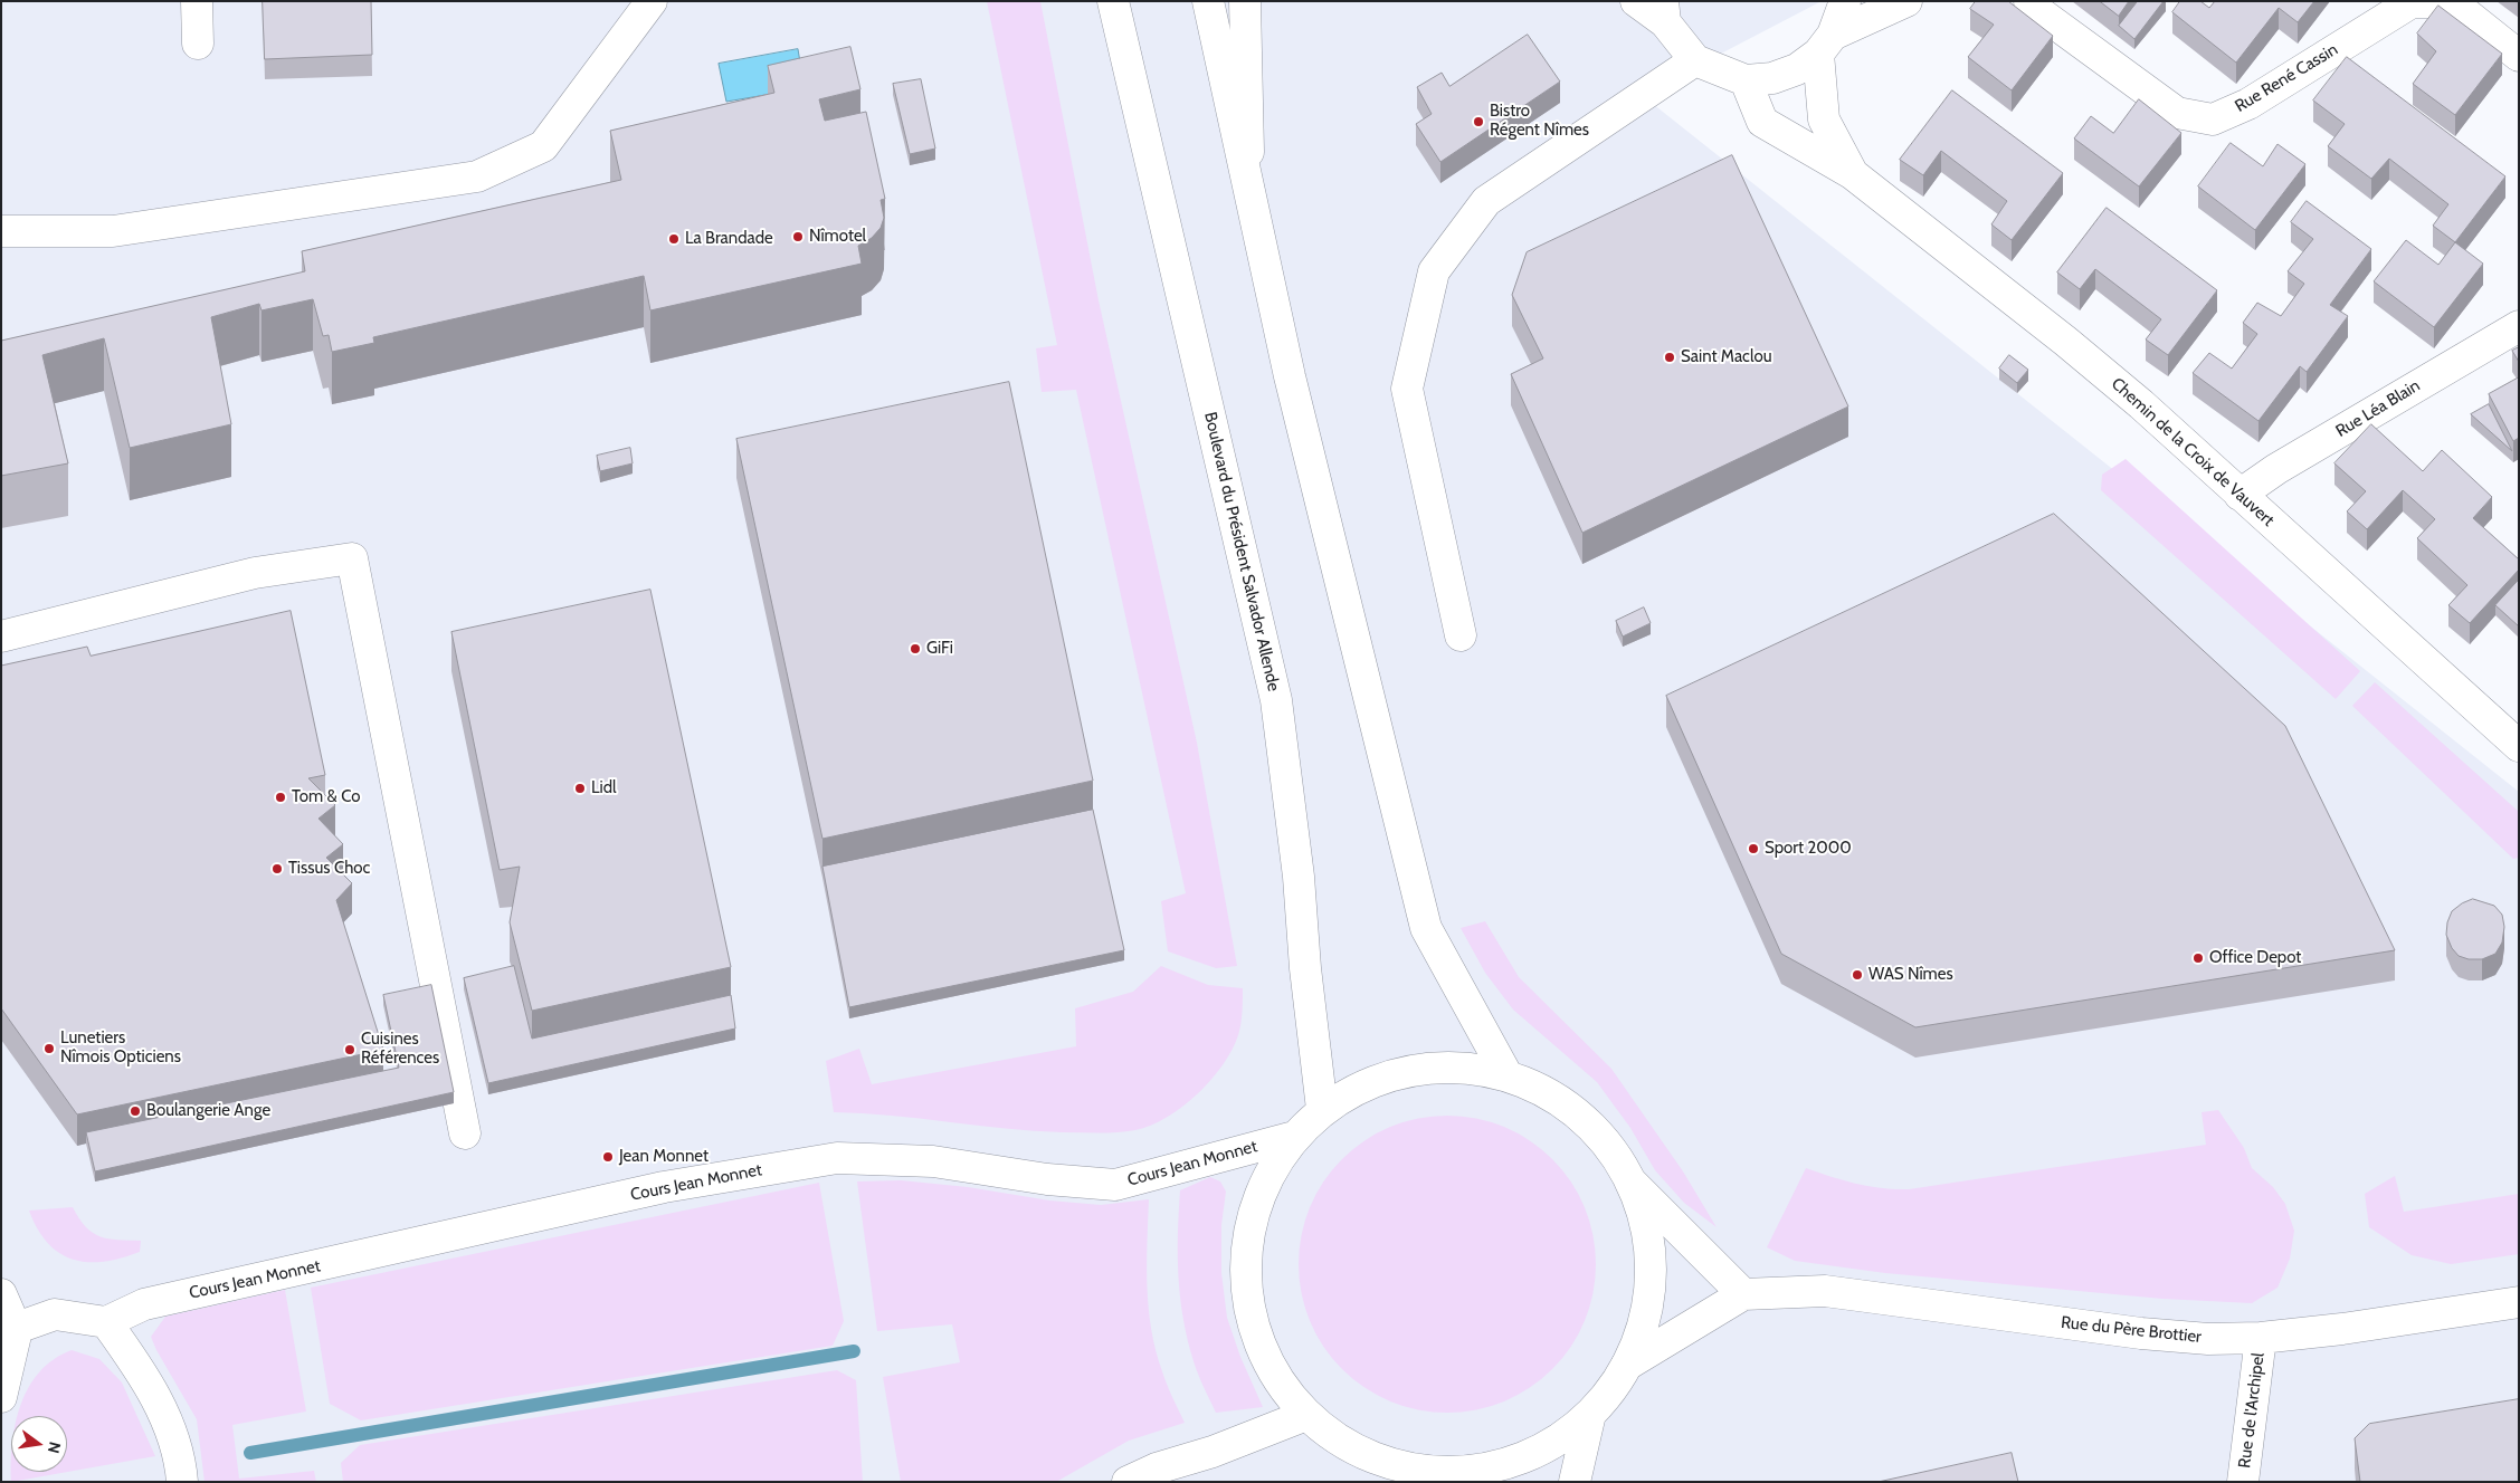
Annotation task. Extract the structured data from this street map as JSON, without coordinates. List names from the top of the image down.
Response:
{
  "streets": {
    "main road": [
      "Rue René Cassin",
      "Rue Léa Blain",
      "Chemin de la Croix de Vauvert",
      "Boulevard du Président Salvador Allende",
      "Cours Jean Monnet",
      "Rue du Père Brottier",
      "Rue de l'Archipel"
    ]
  },
  "crossings": [
    ["Rue Léa Blain", "Chemin de la Croix de Vauvert"],
    ["Rue du Père Brottier", "Rue de l'Archipel"]
  ],
  "places": [
    "Bistro Régent Nîmes",
    "Nîmotel",
    "La Brandade",
    "Saint Maclou",
    "GiFi",
    "Lidl",
    "Tom & Co",
    "Sport 2000",
    "Tissus Choc",
    "Office Depot",
    "WAS Nîmes",
    "Lunetiers Nîmois Opticiens",
    "Cuisines Références",
    "Boulangerie Ange",
    "Jean Monnet"
  ],
  "north": "right"
}
